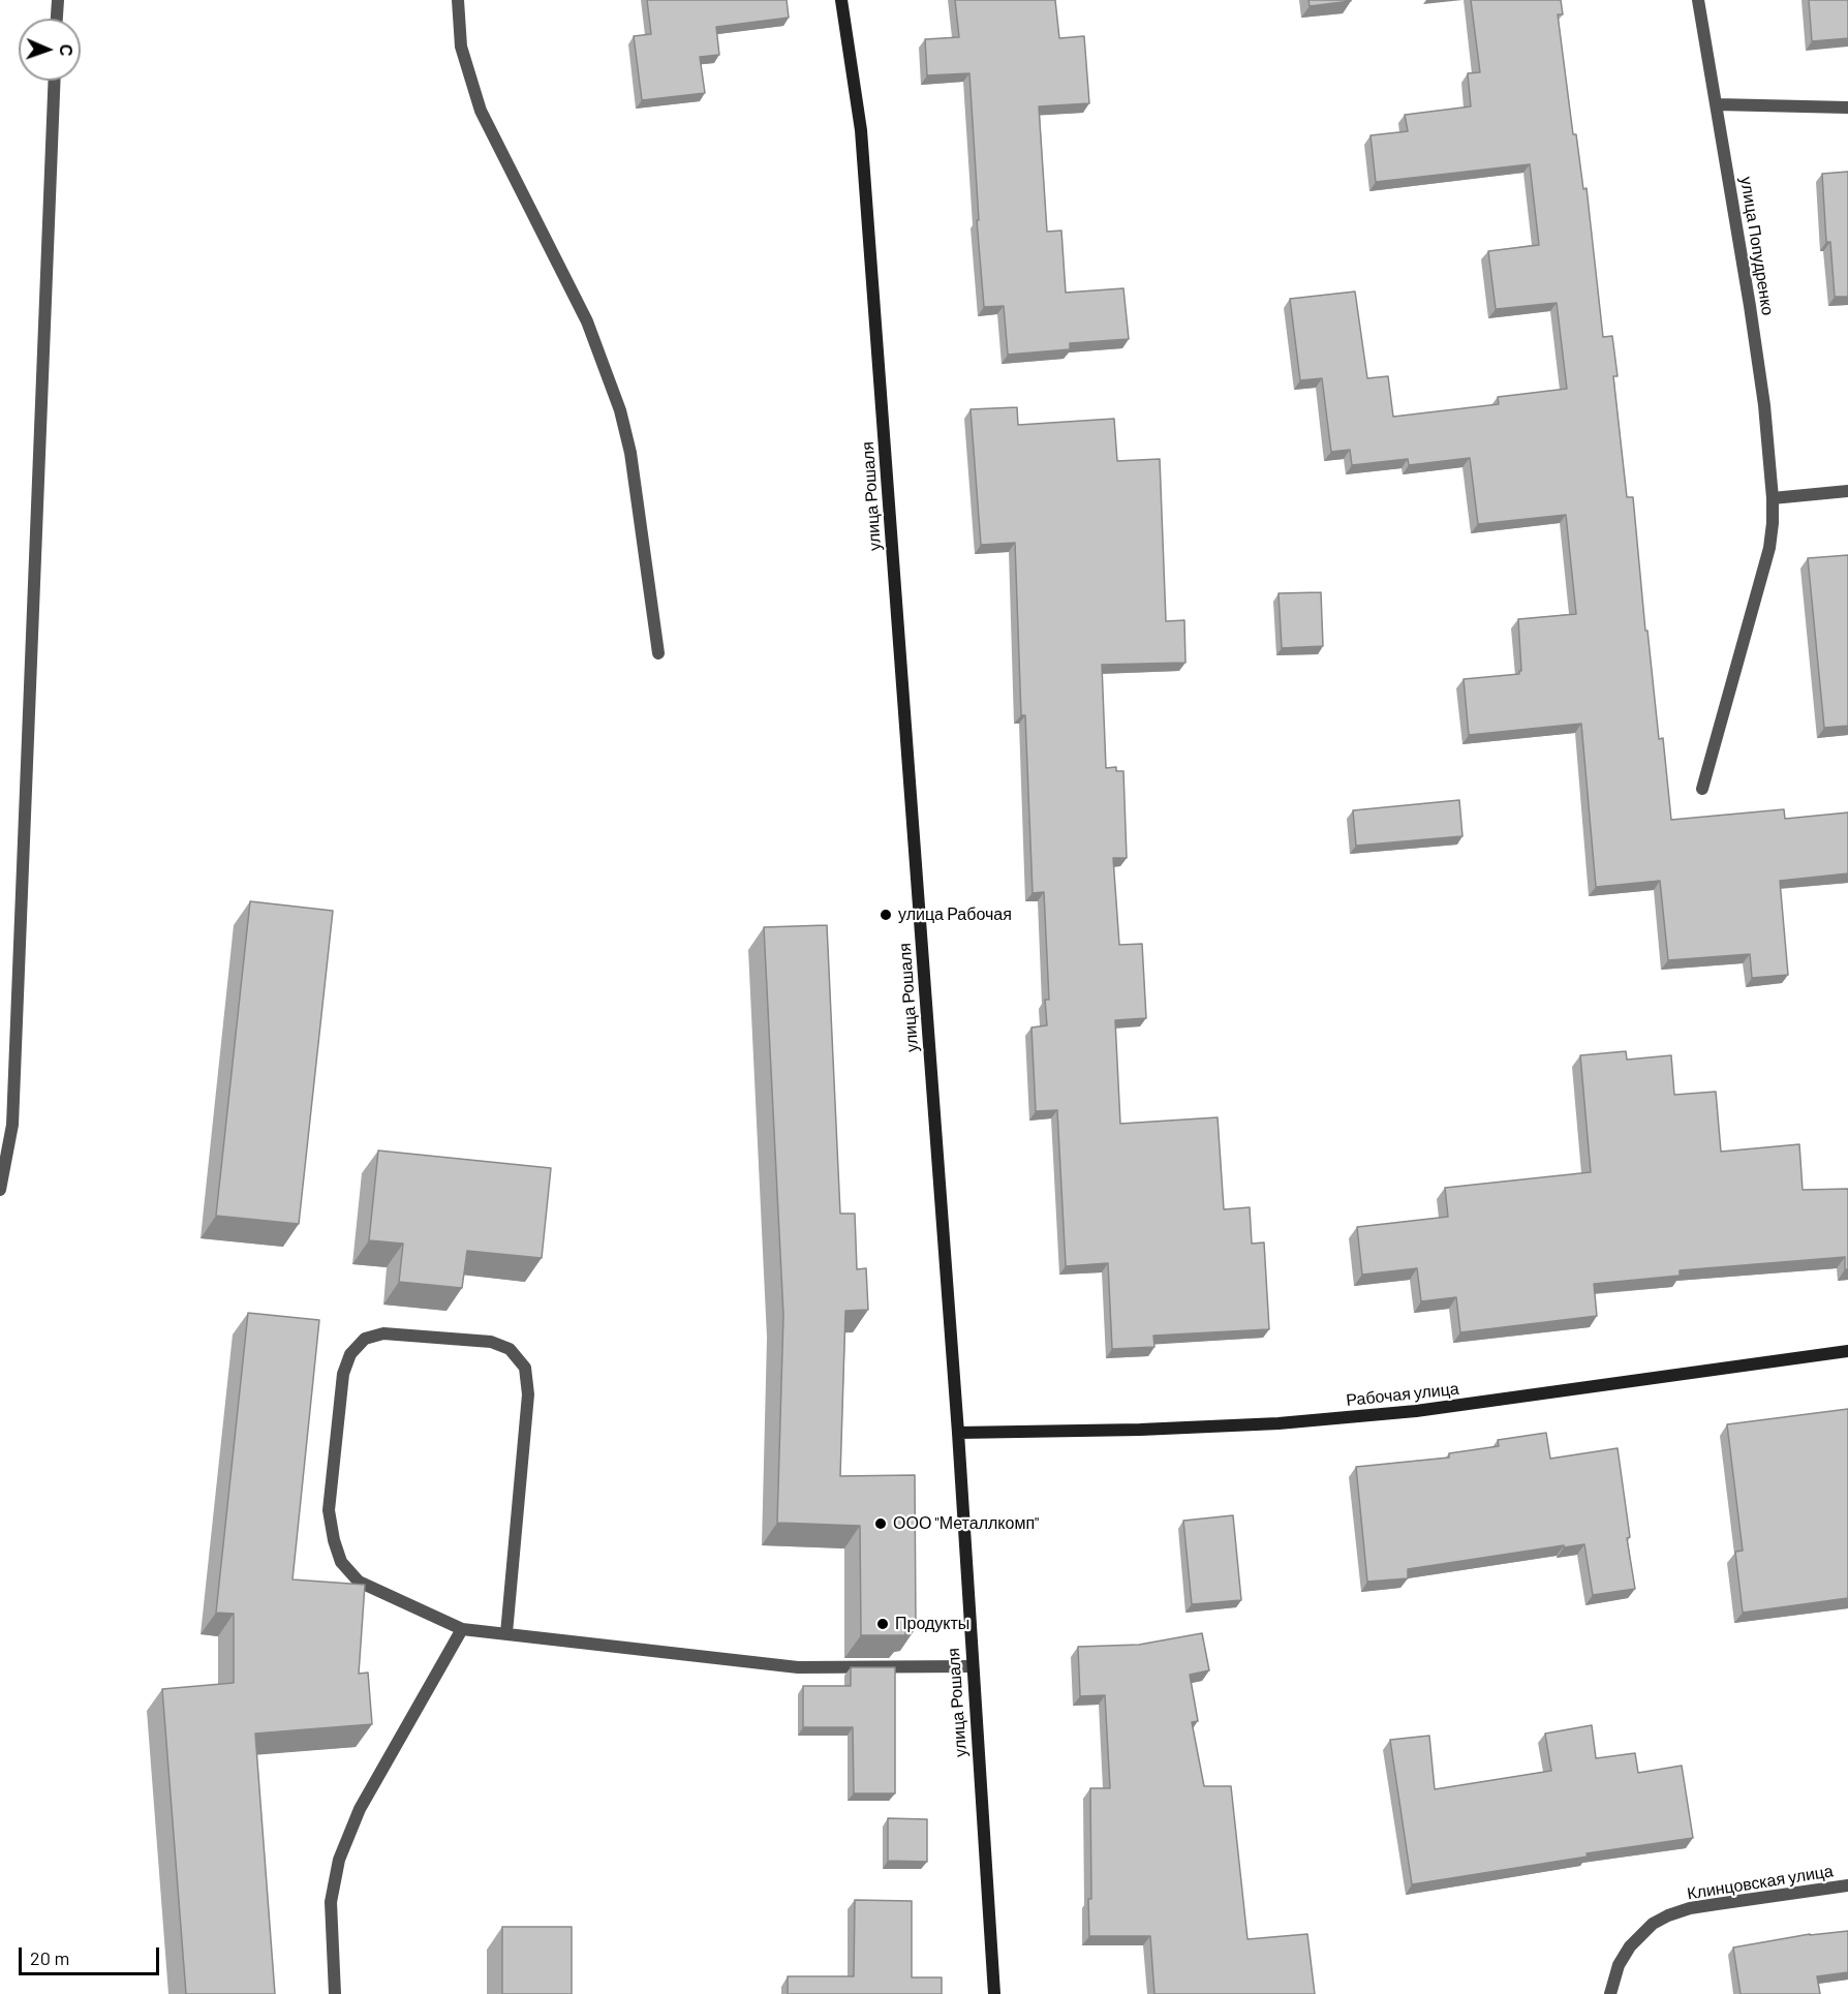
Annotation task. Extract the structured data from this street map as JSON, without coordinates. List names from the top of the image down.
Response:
{
  "streets": {
    "main road": ["улица Рошаля", "Рабочая улица"],
    "street": ["улица Попудренко", "Клинцовская улица"]
  },
  "crossings": [
    ["улица Рошаля", "Рабочая улица"]
  ],
  "places": ["улица Рабочая", "ООО \"Металлкомп\"", "Продукты"],
  "scale_bar": "20 m",
  "north": "right"
}
